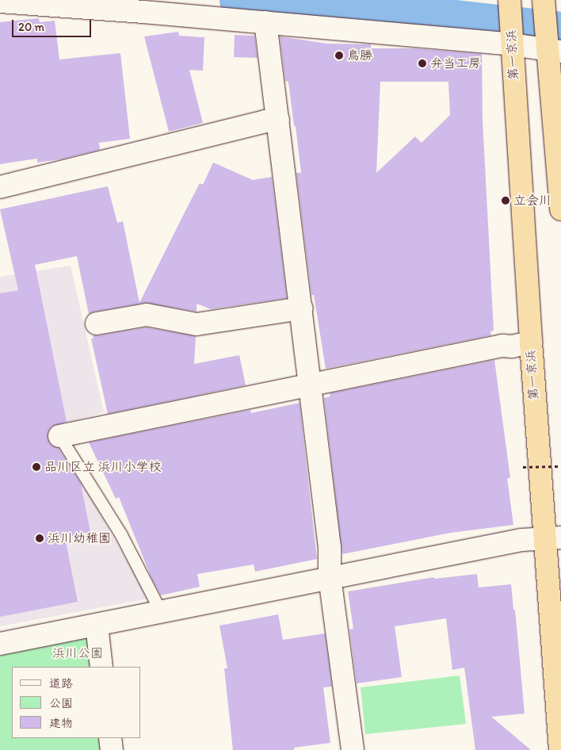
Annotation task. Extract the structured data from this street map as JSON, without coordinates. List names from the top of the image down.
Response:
{
  "streets": {
    "highway": ["第一京浜"]
  },
  "parks": ["浜川公園"],
  "places": [
    "鳥勝",
    "弁当工房",
    "立会川",
    "品川区立 浜川小学校",
    "浜川幼稚園"
  ],
  "legend": ["道路", "公園", "建物"],
  "scale_bar": "20 m"
}
